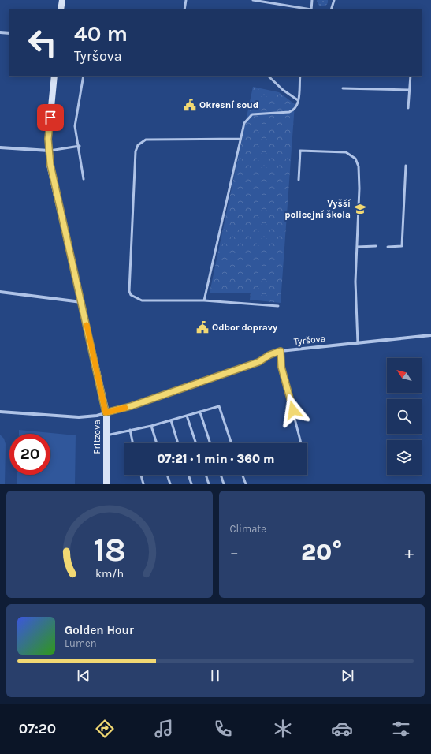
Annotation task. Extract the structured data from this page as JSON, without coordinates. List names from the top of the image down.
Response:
{
  "streets": {
    "street": ["Tyršova", "Fritzova"]
  },
  "crossings": [
    ["Tyršova", "Fritzova"]
  ],
  "places": {
    "public building": ["Okresní soud", "Odbor dopravy"],
    "school or university": ["Vyšší policejní škola"]
  },
  "north": "top left",
  "page": {
    "turn": ["40 m", "Tyršova"],
    "limit": "20",
    "trip": "07:21 · 1 min · 360 m",
    "tile": "Climate",
    "heat": ["−", "20°", "+"],
    "song": ["Golden Hour", "Lumen"],
    "tabs": "07:20",
    "gauge": ["18", "km/h"]
  }
}
